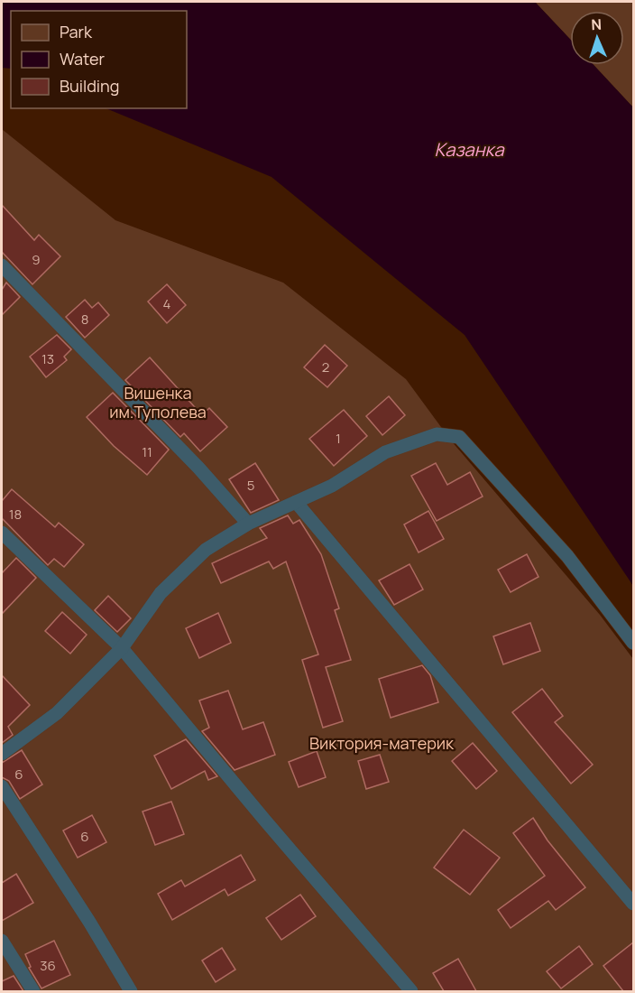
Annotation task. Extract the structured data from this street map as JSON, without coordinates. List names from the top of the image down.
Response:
{
  "water": ["Казанка"],
  "parks": ["Вишенка им.Туполева", "Виктория-материк"],
  "house_numbers": [
    "9",
    "4",
    "8",
    "13",
    "2",
    "1",
    "11",
    "5",
    "18",
    "6",
    "6",
    "36"
  ],
  "legend": ["Park", "Water", "Building"],
  "north": "top"
}
